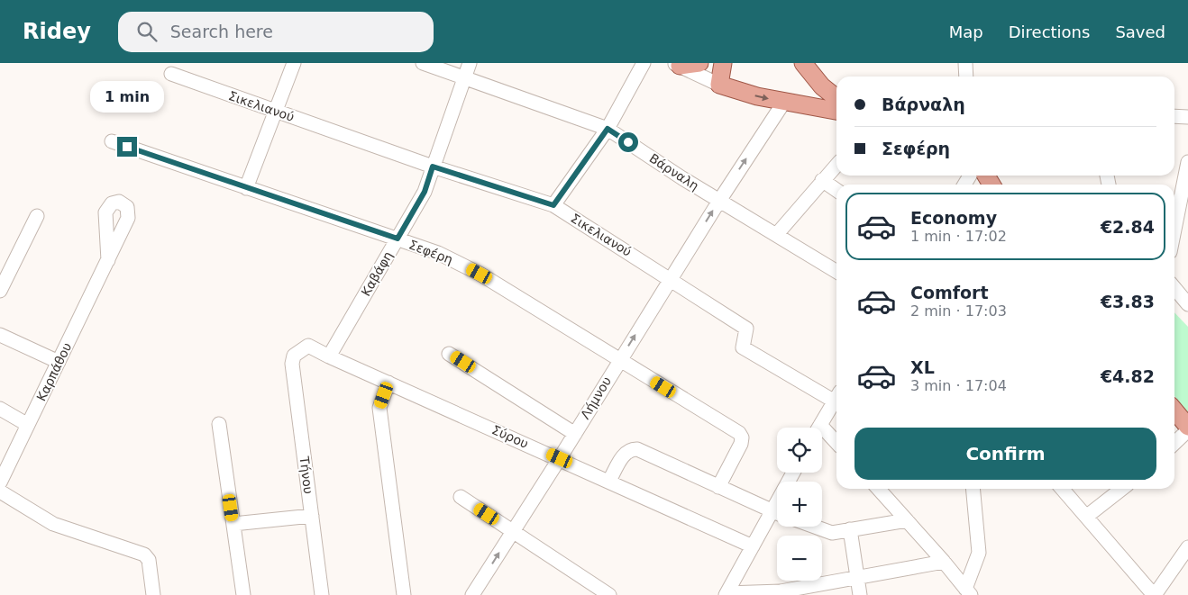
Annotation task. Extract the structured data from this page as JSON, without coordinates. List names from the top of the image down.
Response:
{
  "streets": {
    "street": [
      "Σικελιανού",
      "Βάρναλη",
      "Σεφέρη",
      "Καβάφη",
      "Καρπάθου",
      "Λήμνου",
      "Σύρου",
      "Τήνου"
    ]
  },
  "crossings": [
    ["Σικελιανού", "Καβάφη"],
    ["Σικελιανού", "Λήμνου"],
    ["Βάρναλη", "Καβάφη"],
    ["Βάρναλη", "Λήμνου"],
    ["Σεφέρη", "Καβάφη"],
    ["Σεφέρη", "Λήμνου"],
    ["Καβάφη", "Σύρου"],
    ["Λήμνου", "Σύρου"],
    ["Σύρου", "Τήνου"]
  ],
  "one_way": ["Λήμνου"],
  "page": {
    "header": "Ridey",
    "search": "Search here",
    "nav": ["Map", "Directions", "Saved"],
    "banner": ["Βάρναλη", "Σεφέρη"],
    "bubble": "1 min",
    "list": [
      {
        "name": "Economy",
        "note": "1 min · 17:02",
        "value": "€2.84"
      },
      {
        "name": "Comfort",
        "note": "2 min · 17:03",
        "value": "€3.83"
      },
      {
        "name": "XL",
        "note": "3 min · 17:04",
        "value": "€4.82"
      }
    ],
    "buttons": "Confirm",
    "map_buttons": ["+", "−"]
  }
}
